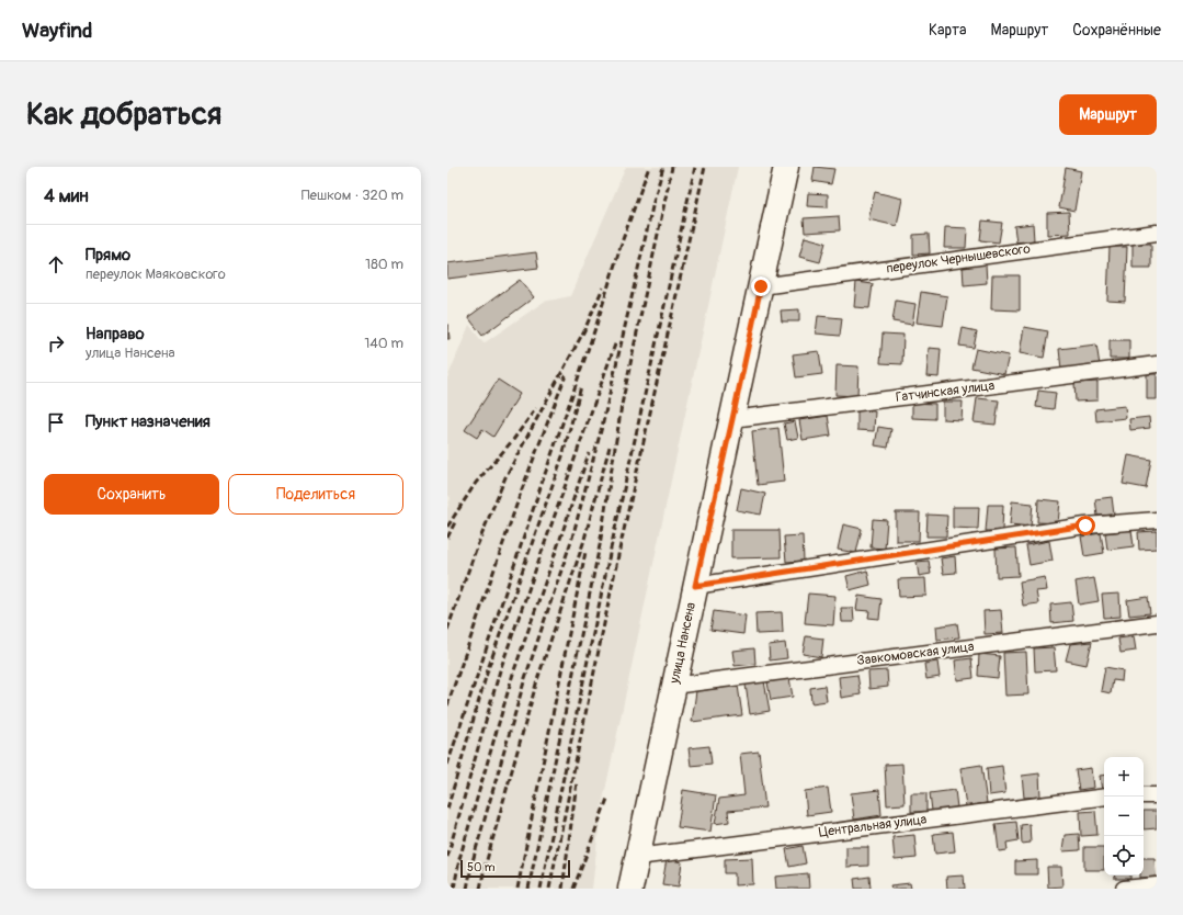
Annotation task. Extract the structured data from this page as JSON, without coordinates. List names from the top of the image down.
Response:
{
  "streets": {
    "main road": ["улица Нансена"],
    "street": [
      "переулок Чернышевского",
      "Гатчинская улица",
      "Завкомовская улица",
      "Центральная улица"
    ]
  },
  "crossings": [
    ["переулок Чернышевского", "улица Нансена"],
    ["Гатчинская улица", "улица Нансена"],
    ["улица Нансена", "Завкомовская улица"],
    ["улица Нансена", "Центральная улица"]
  ],
  "scale_bar": "50 m",
  "page": {
    "header": "Wayfind",
    "nav": ["Карта", "Маршрут", "Сохранённые"],
    "buttons": [
      "Маршрут",
      ["Сохранить", "Поделиться"]
    ],
    "title": "Как добраться",
    "heading": ["4 мин", "Пешком · 320 m"],
    "list": [
      ["Прямо", "переулок Маяковского", "180 m"],
      ["Направо", "улица Нансена", "140 m"],
      "Пункт назначения"
    ],
    "map_buttons": ["+", "−"],
    "scale": "50 m"
  }
}
